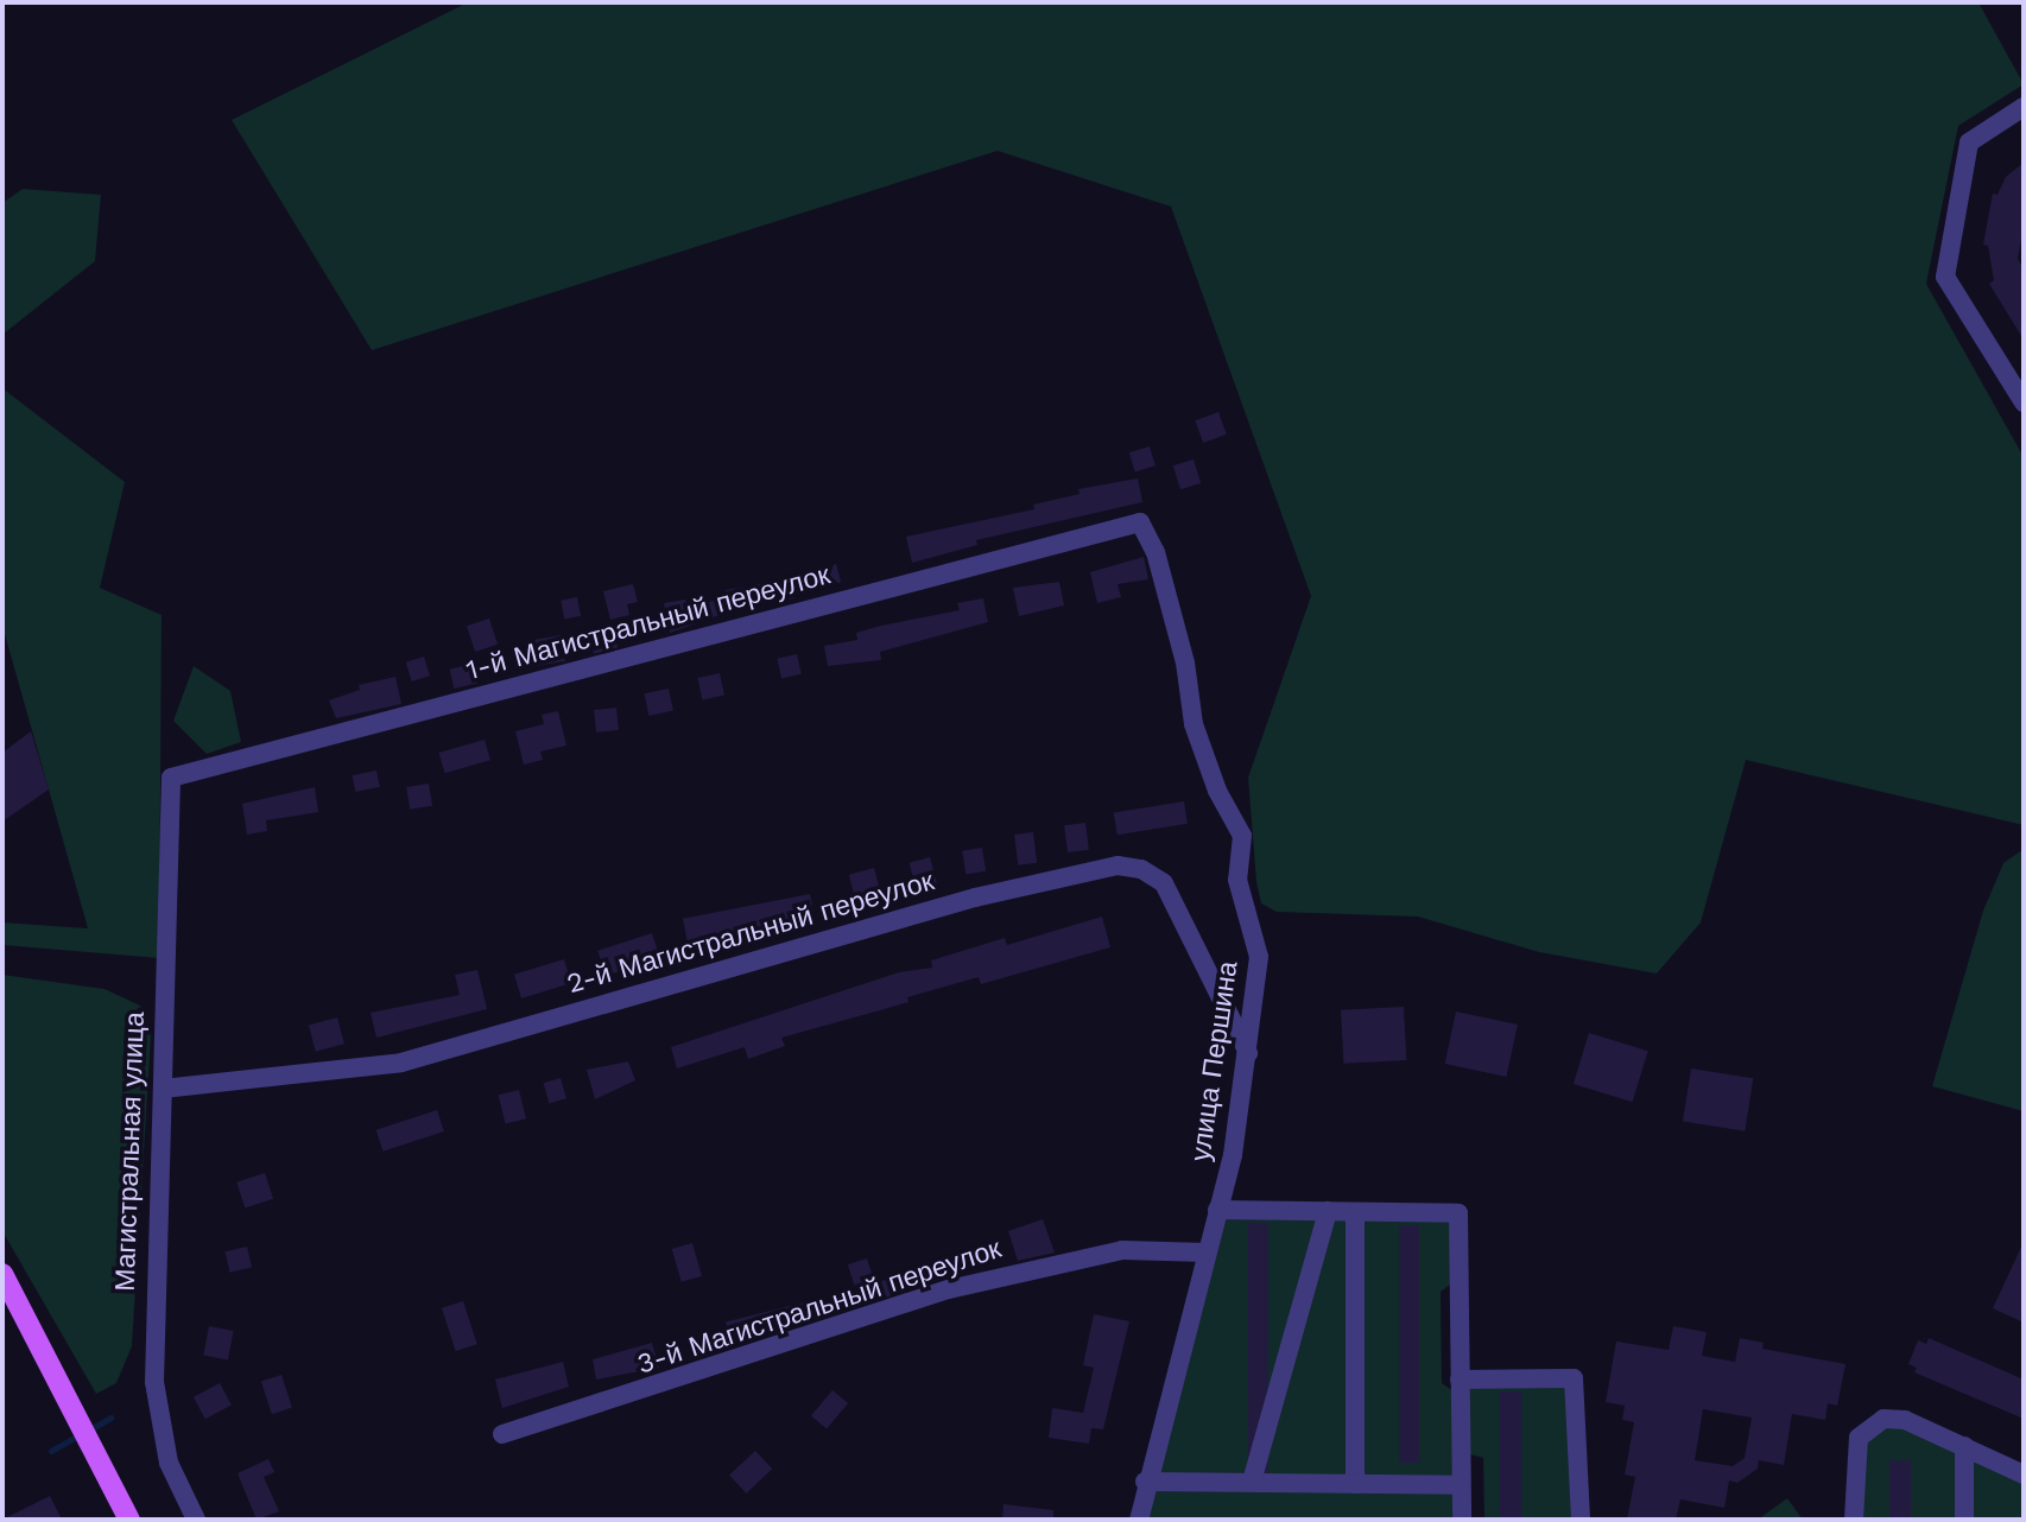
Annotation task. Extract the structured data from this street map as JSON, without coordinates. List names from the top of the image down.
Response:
{
  "streets": {
    "street": [
      "1-й Магистральный переулок",
      "2-й Магистральный переулок",
      "улица Першина",
      "Магистральная улица",
      "3-й Магистральный переулок"
    ]
  },
  "crossings": [
    ["1-й Магистральный переулок", "улица Першина"],
    ["1-й Магистральный переулок", "Магистральная улица"],
    ["2-й Магистральный переулок", "улица Першина"],
    ["2-й Магистральный переулок", "Магистральная улица"],
    ["улица Першина", "3-й Магистральный переулок"]
  ]
}
